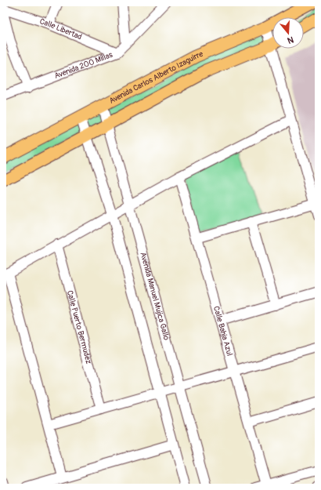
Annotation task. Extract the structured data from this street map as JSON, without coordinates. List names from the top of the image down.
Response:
{
  "streets": {
    "main road": ["Avenida Carlos Alberto Izaguirre"],
    "street": [
      "Calle Libertad",
      "Avenida 200 Millas",
      "Avenida Manuel Mujica Gallo",
      "Calle Puerto Bermudez",
      "Calle Bahia Azul"
    ]
  },
  "crossings": [
    ["Calle Libertad", "Avenida 200 Millas"],
    ["Avenida Carlos Alberto Izaguirre", "Avenida Manuel Mujica Gallo"]
  ],
  "north": "bottom"
}
